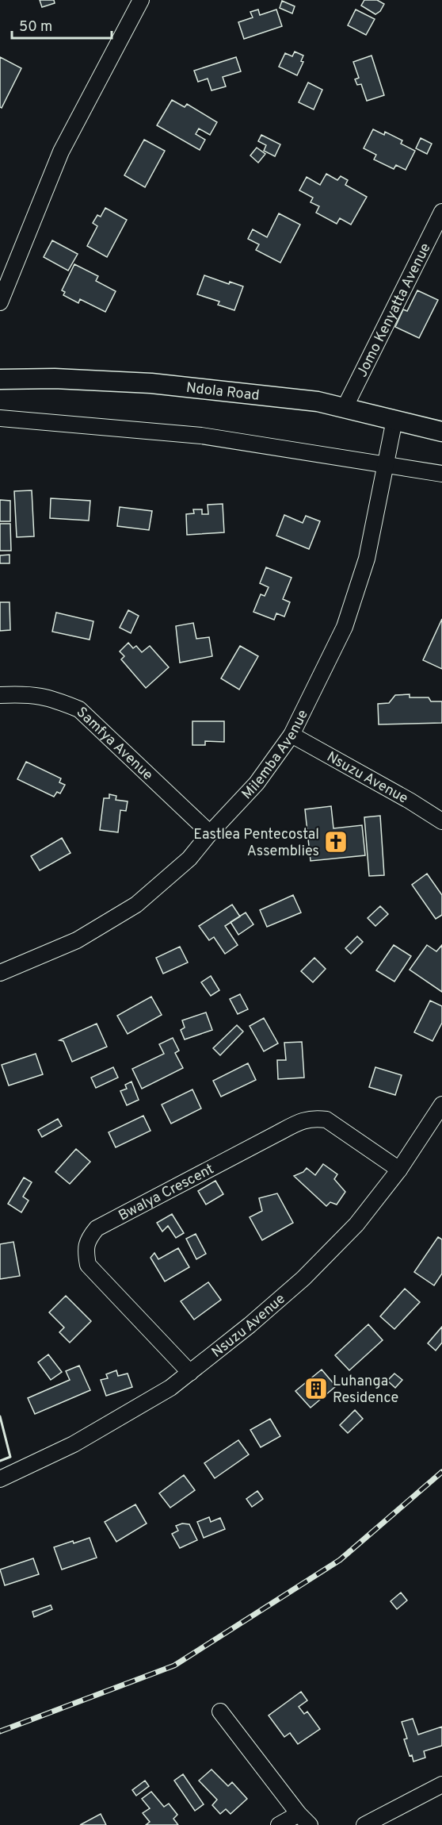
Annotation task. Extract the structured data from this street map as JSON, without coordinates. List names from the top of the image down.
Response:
{
  "streets": {
    "main road": ["Ndola Road"],
    "street": [
      "Jomo Kenyatta Avenue",
      "Samfya Avenue",
      "Milemba Avenue",
      "Nsuzu Avenue",
      "Bwalya Crescent"
    ]
  },
  "crossings": [
    ["Jomo Kenyatta Avenue", "Ndola Road"],
    ["Ndola Road", "Milemba Avenue"],
    ["Samfya Avenue", "Milemba Avenue"],
    ["Milemba Avenue", "Nsuzu Avenue"],
    ["Nsuzu Avenue", "Bwalya Crescent"]
  ],
  "places": {
    "church": ["Eastlea Pentecostal Assemblies"],
    "building": ["Luhanga Residence"]
  },
  "scale_bar": "50 m"
}
